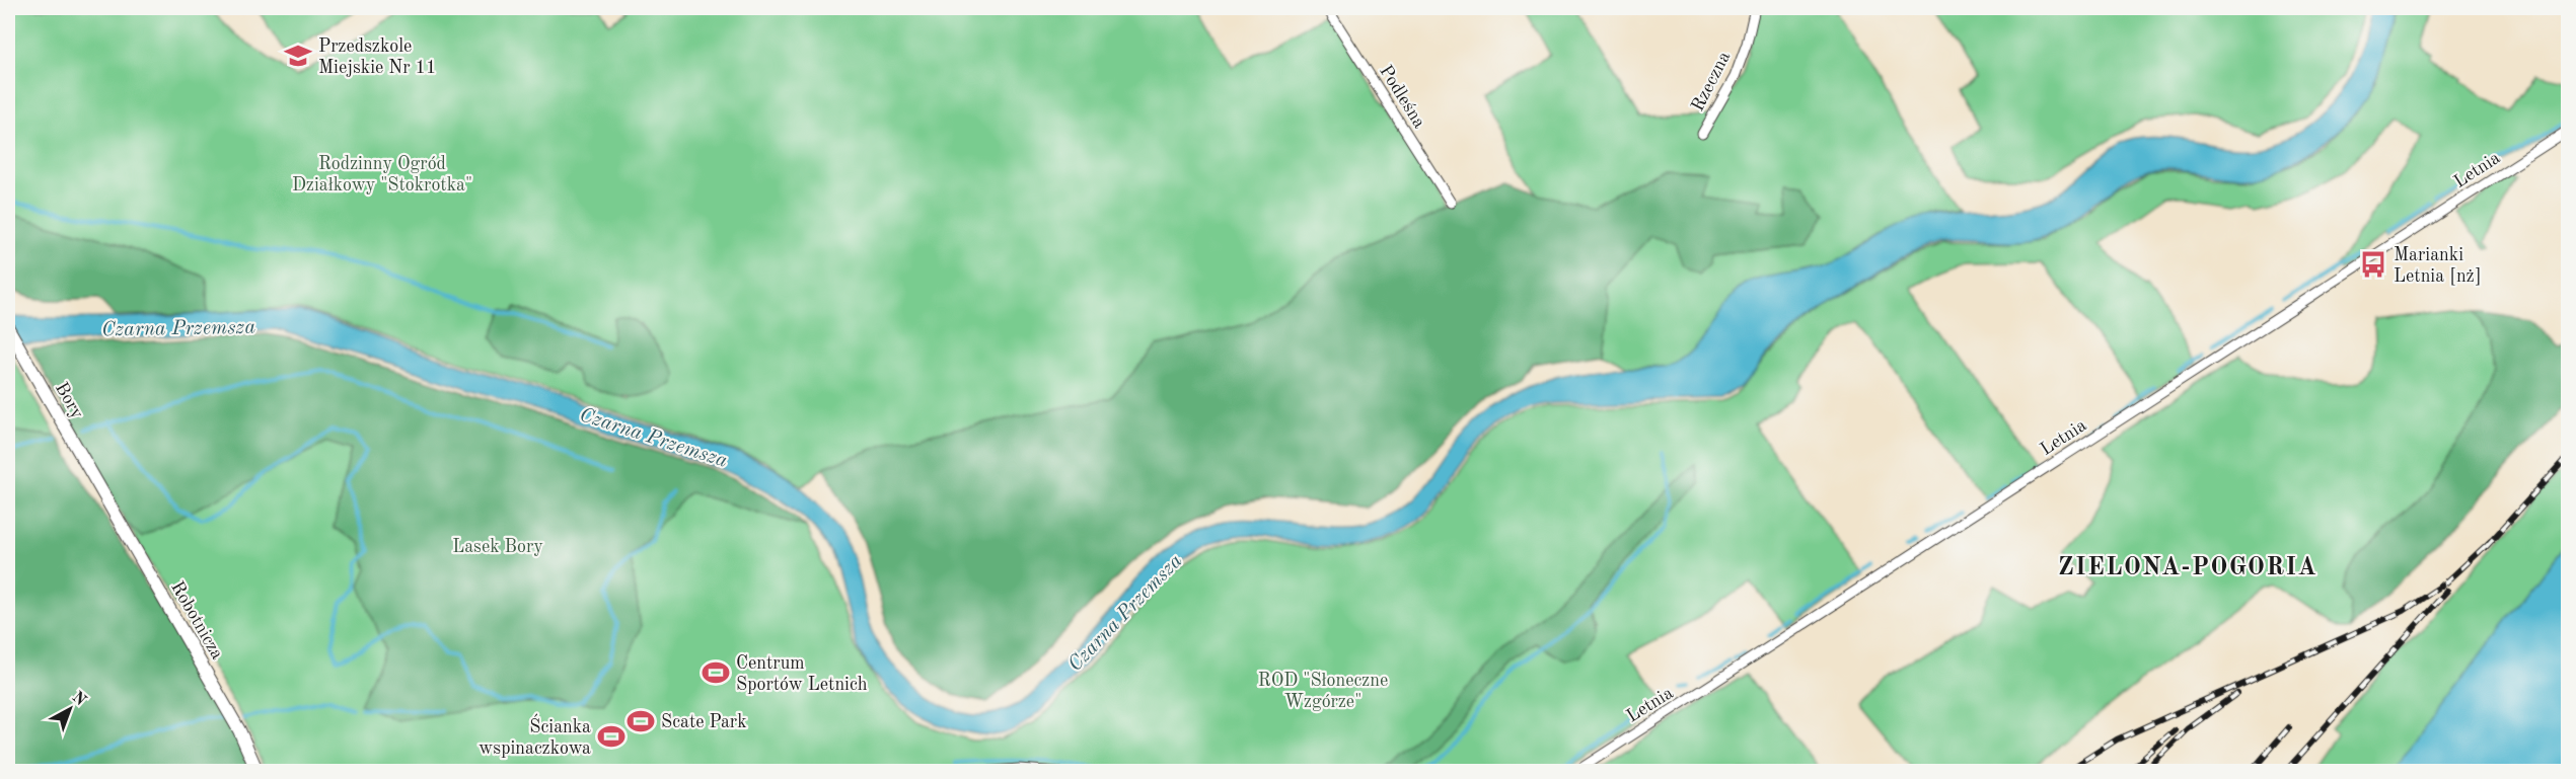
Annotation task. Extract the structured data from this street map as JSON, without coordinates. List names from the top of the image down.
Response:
{
  "streets": {
    "street": [
      "Rzeczna",
      "Podleśna",
      "Letnia",
      "Bory",
      "Robotnicza"
    ]
  },
  "crossings": [
    ["Bory", "Robotnicza"]
  ],
  "districts": ["ZIELONA-POGORIA"],
  "water": ["Czarna Przemsza"],
  "parks": ["Rodzinny Ogród Działkowy \"Stokrotka\"", "Lasek Bory", "ROD \"Słoneczne Wzgórze\""],
  "places": {
    "school or university": ["Przedszkole Miejskie Nr 11"],
    "bus stop": ["Marianki Letnia [nż]"],
    "sports": ["Centrum Sportów Letnich", "Scate Park", "Ścianka wspinaczkowa"]
  },
  "north": "top right"
}
